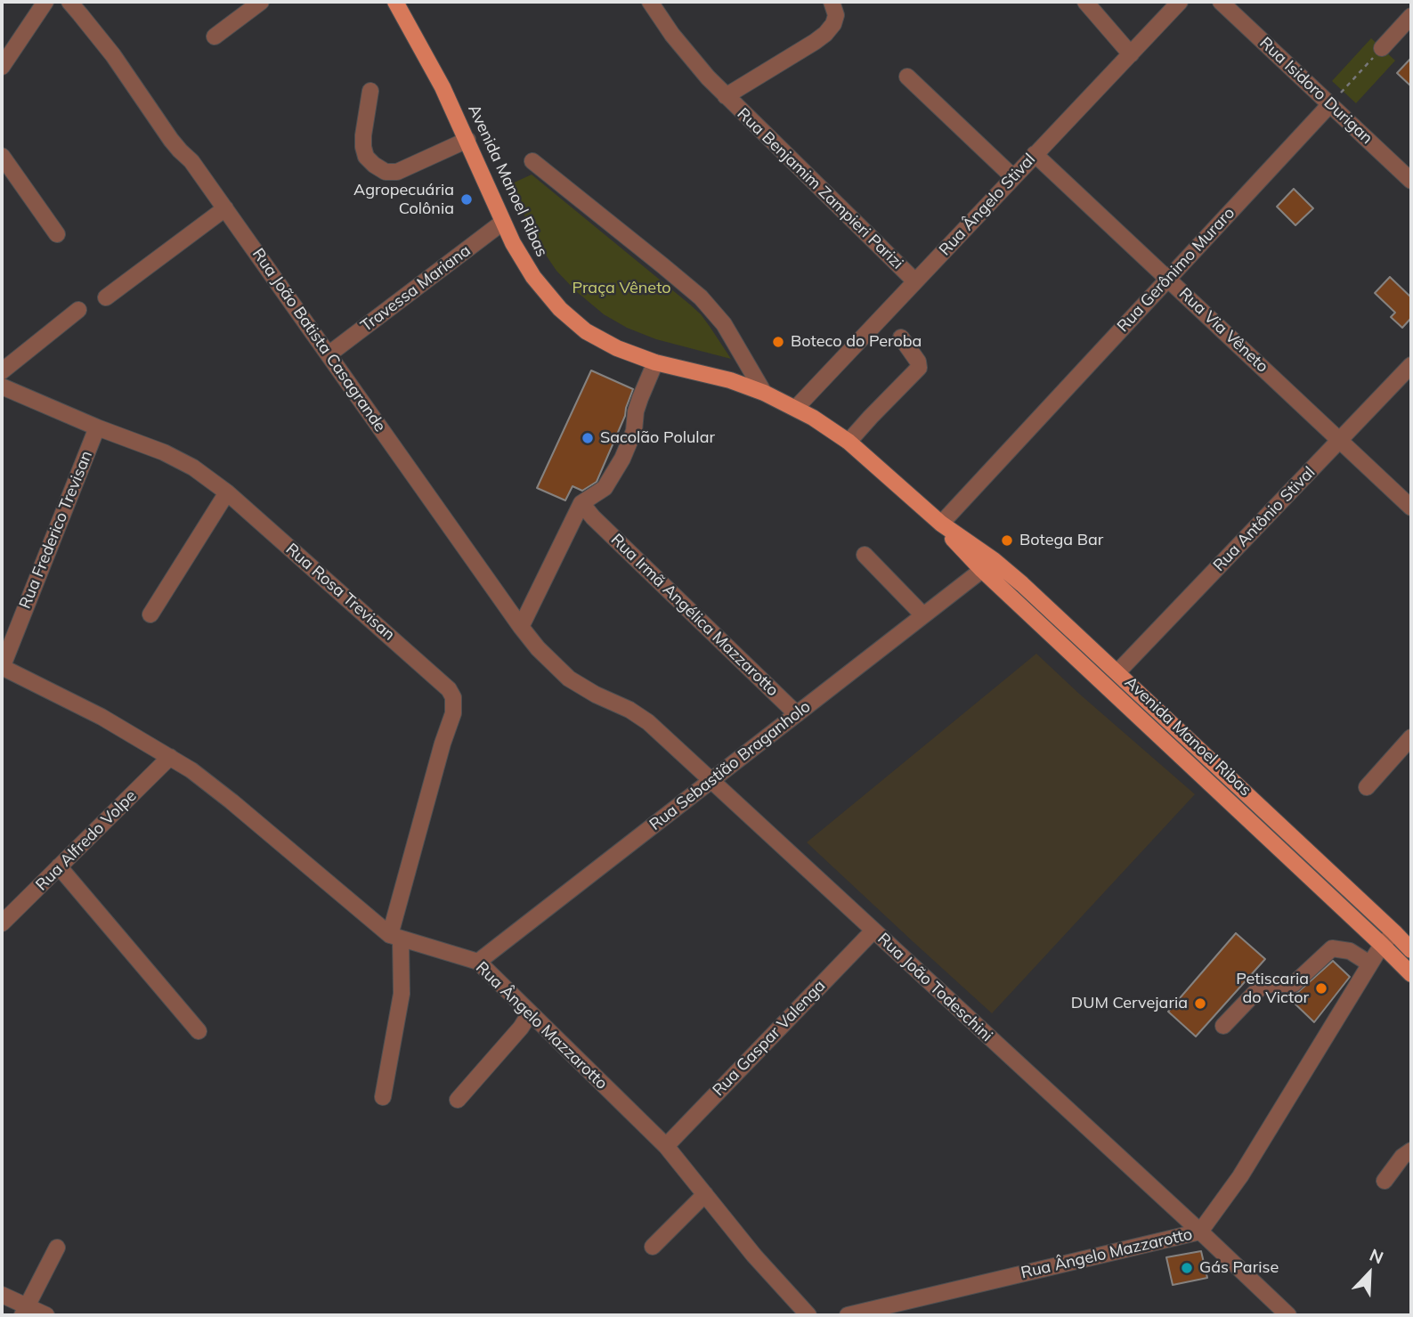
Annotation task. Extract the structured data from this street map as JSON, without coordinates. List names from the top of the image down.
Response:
{
  "streets": {
    "main road": ["Avenida Manoel Ribas"],
    "street": [
      "Rua Isidoro Durigan",
      "Rua Benjamim Zampieri Parizi",
      "Rua Ângelo Stival",
      "Rua Gerônimo Muraro",
      "Travessa Mariana",
      "Rua Via Vêneto",
      "Rua João Batista Casagrande",
      "Rua Antônio Stival",
      "Rua Frederico Trevisan",
      "Rua Rosa Trevisan",
      "Rua Irmã Angélica Mazzarotto",
      "Rua Sebastião Braganholo",
      "Rua Alfredo Volpe",
      "Rua João Todeschini",
      "Rua Ângelo Mazzarotto",
      "Rua Gaspar Valenga"
    ]
  },
  "crossings": [
    ["Rua Isidoro Durigan", "Rua Gerônimo Muraro"],
    ["Avenida Manoel Ribas", "Rua Ângelo Stival"],
    ["Avenida Manoel Ribas", "Rua Gerônimo Muraro"],
    ["Avenida Manoel Ribas", "Travessa Mariana"],
    ["Avenida Manoel Ribas", "Rua Antônio Stival"],
    ["Avenida Manoel Ribas", "Rua Sebastião Braganholo"],
    ["Avenida Manoel Ribas", "Rua Ângelo Mazzarotto"],
    ["Rua Benjamim Zampieri Parizi", "Rua Ângelo Stival"],
    ["Rua Ângelo Stival", "Rua Via Vêneto"],
    ["Rua Gerônimo Muraro", "Rua Via Vêneto"],
    ["Travessa Mariana", "Rua João Batista Casagrande"],
    ["Rua Via Vêneto", "Rua Antônio Stival"],
    ["Rua João Batista Casagrande", "Rua João Todeschini"],
    ["Rua Frederico Trevisan", "Rua Rosa Trevisan"],
    ["Rua Frederico Trevisan", "Rua Ângelo Mazzarotto"],
    ["Rua Rosa Trevisan", "Rua Ângelo Mazzarotto"],
    ["Rua Irmã Angélica Mazzarotto", "Rua Sebastião Braganholo"],
    ["Rua Sebastião Braganholo", "Rua João Todeschini"],
    ["Rua Sebastião Braganholo", "Rua Ângelo Mazzarotto"],
    ["Rua Alfredo Volpe", "Rua Ângelo Mazzarotto"],
    ["Rua João Todeschini", "Rua Ângelo Mazzarotto"],
    ["Rua João Todeschini", "Rua Gaspar Valenga"],
    ["Rua Ângelo Mazzarotto", "Rua Gaspar Valenga"]
  ],
  "parks": ["Praça Vêneto"],
  "places": [
    "Agropecuária Colônia",
    "Boteco do Peroba",
    "Sacolão Polular",
    "Botega Bar",
    "Petiscaria do Victor",
    "DUM Cervejaria",
    "Gás Parise"
  ],
  "north": "top right"
}
